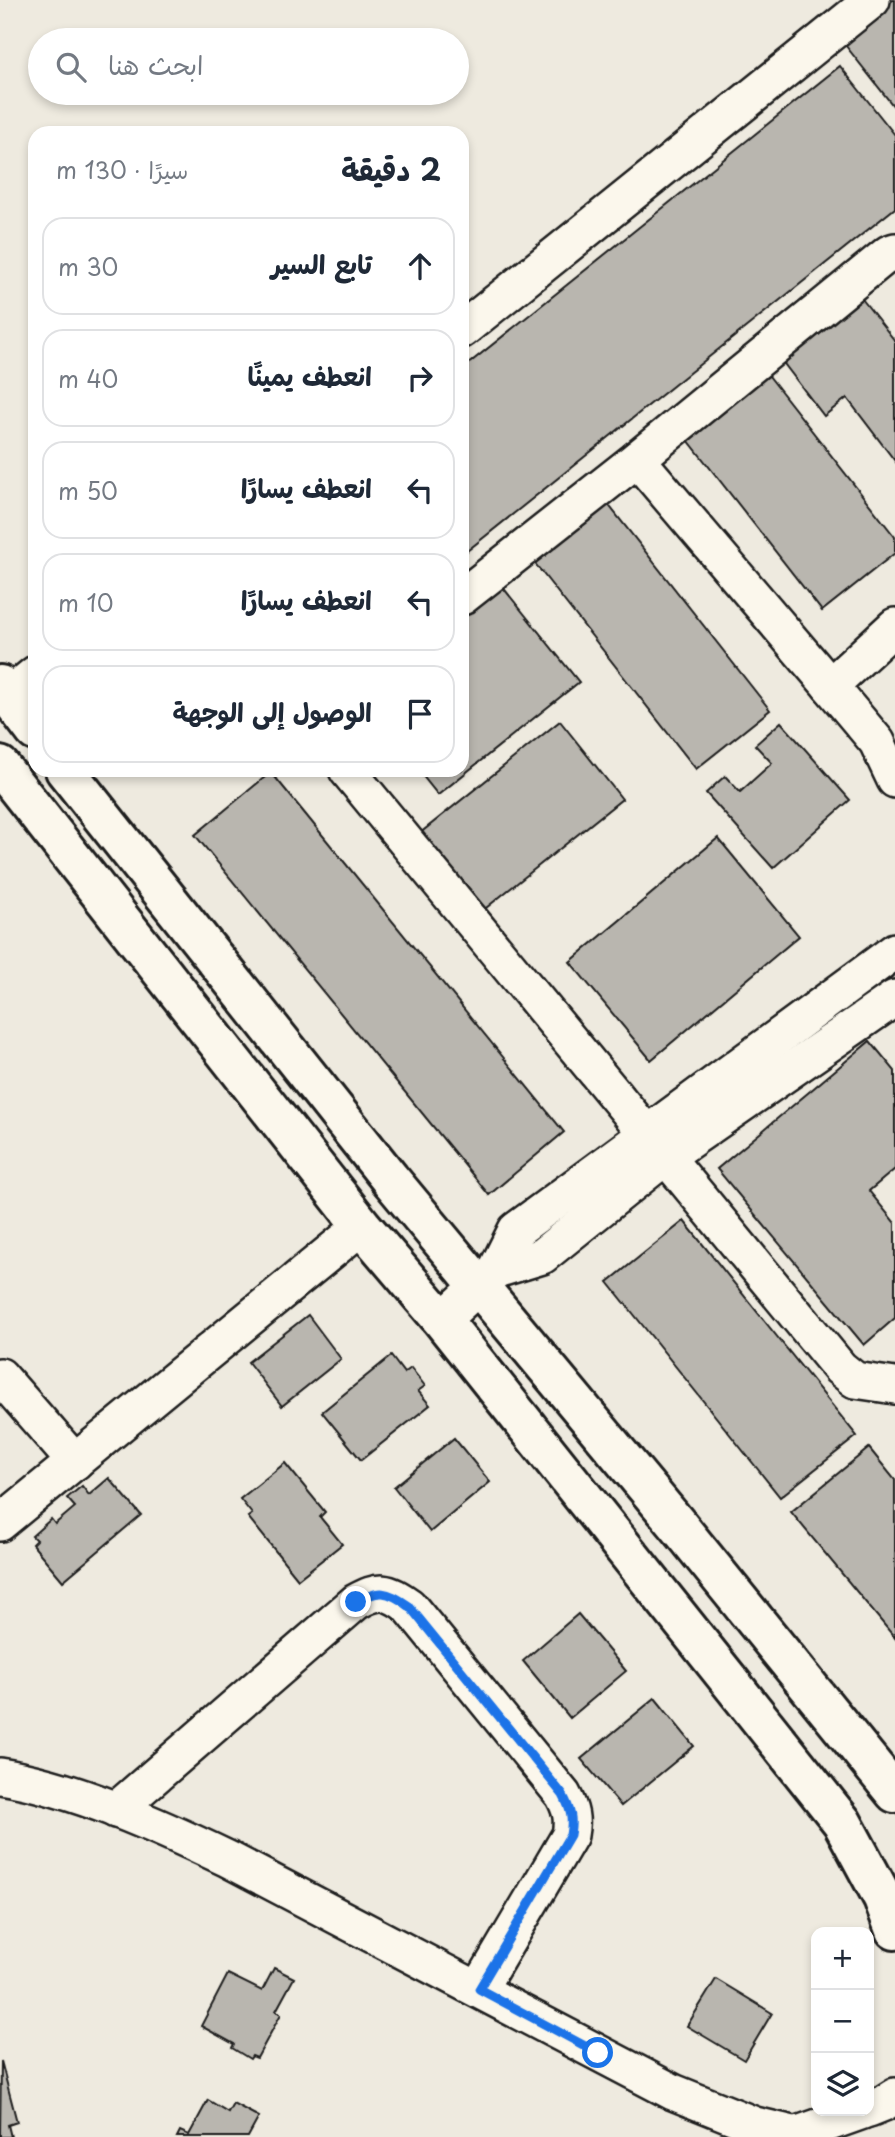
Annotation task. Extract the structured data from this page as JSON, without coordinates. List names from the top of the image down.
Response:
{
  "page": {
    "search": "ابحث هنا",
    "heading": ["2 دقيقة", "سيرًا · 130 m"],
    "list": [
      ["تابع السير", "30 m"],
      ["انعطف يمينًا", "40 m"],
      ["انعطف يسارًا", "50 m"],
      ["انعطف يسارًا", "10 m"],
      "الوصول إلى الوجهة"
    ],
    "map_buttons": ["+", "−"]
  }
}
